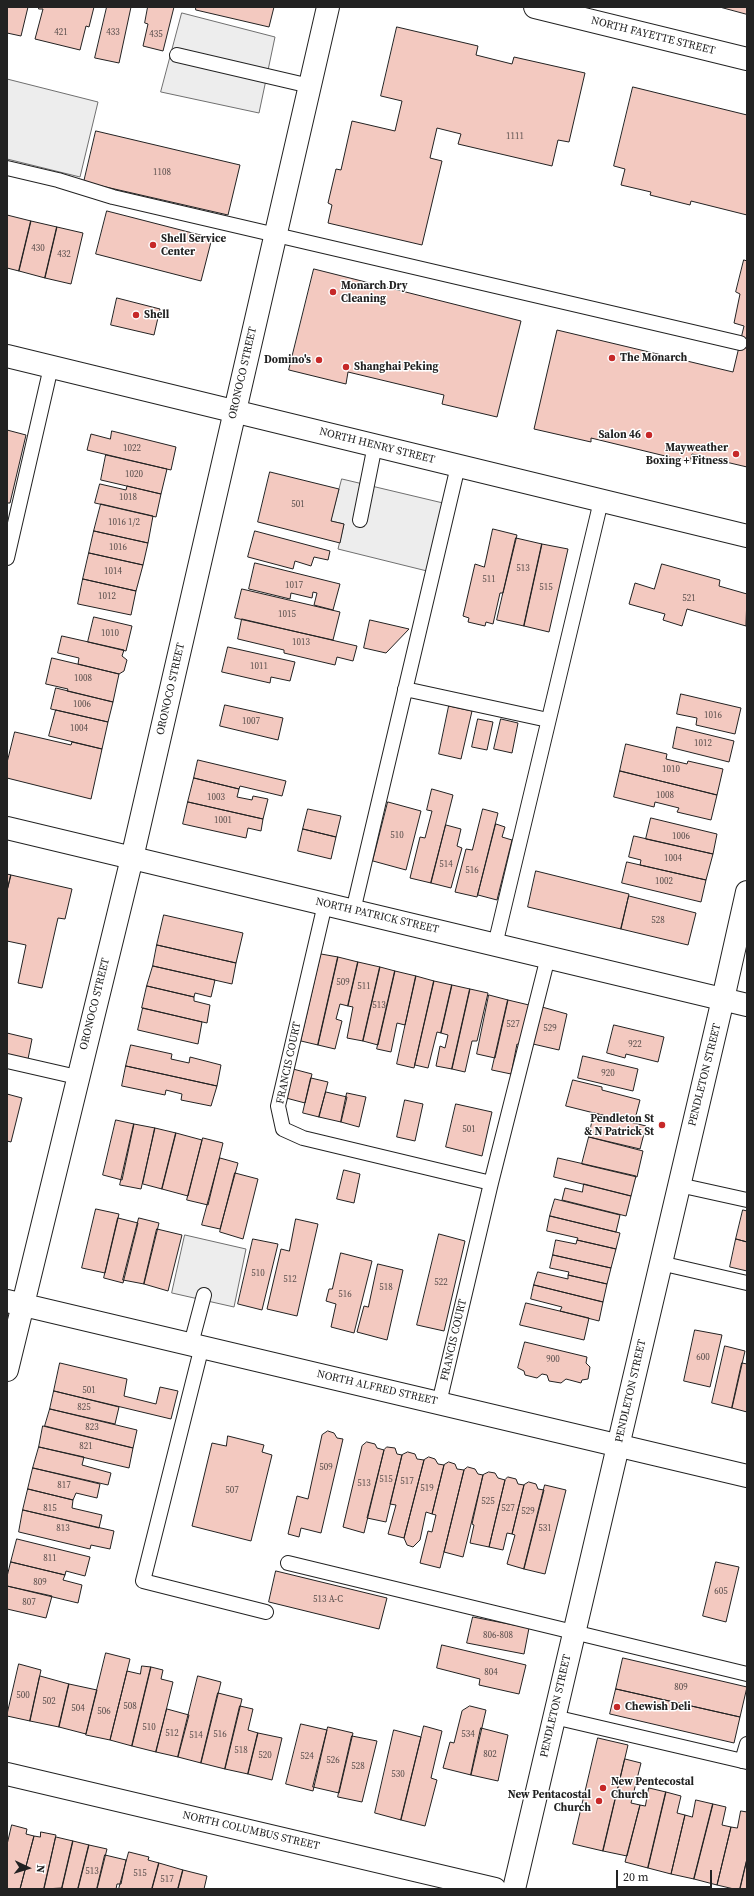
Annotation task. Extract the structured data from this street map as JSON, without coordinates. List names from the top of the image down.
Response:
{
  "streets": {
    "main road": [
      "NORTH FAYETTE STREET",
      "ORONOCO STREET",
      "NORTH HENRY STREET",
      "NORTH PATRICK STREET",
      "PENDLETON STREET",
      "NORTH ALFRED STREET",
      "NORTH COLUMBUS STREET"
    ],
    "lane": ["FRANCIS COURT"]
  },
  "crossings": [
    ["ORONOCO STREET", "NORTH HENRY STREET"],
    ["ORONOCO STREET", "NORTH PATRICK STREET"],
    ["ORONOCO STREET", "NORTH ALFRED STREET"],
    ["NORTH PATRICK STREET", "FRANCIS COURT"],
    ["NORTH PATRICK STREET", "PENDLETON STREET"],
    ["FRANCIS COURT", "NORTH ALFRED STREET"],
    ["PENDLETON STREET", "NORTH ALFRED STREET"]
  ],
  "places": [
    "Shell Service Center",
    "Monarch Dry Cleaning",
    "Shell",
    "The Monarch",
    "Domino's",
    "Shanghai Peking",
    "Salon 46",
    "Mayweather Boxing + Fitness",
    "Pendleton St & N Patrick St",
    "Chewish Deli",
    "New Pentecostal Church",
    "New Pentacostal Church"
  ],
  "house_numbers": [
    "421",
    "433",
    "435",
    "1111",
    "1108",
    "430",
    "432",
    "1022",
    "1020",
    "1018",
    "501",
    "1016 1/2",
    "1016",
    "513",
    "1014",
    "511",
    "1017",
    "515",
    "1012",
    "521",
    "1015",
    "1010",
    "1013",
    "1011",
    "1008",
    "1006",
    "1016",
    "1007",
    "1004",
    "1012",
    "1010",
    "1008",
    "1003",
    "1001",
    "510",
    "1006",
    "1004",
    "514",
    "516",
    "1002",
    "528",
    "509",
    "511",
    "513",
    "527",
    "529",
    "922",
    "920",
    "501",
    "510",
    "512",
    "522",
    "518",
    "516",
    "600",
    "900",
    "501",
    "825",
    "823",
    "821",
    "509",
    "515",
    "517",
    "513",
    "817",
    "519",
    "507",
    "525",
    "815",
    "527",
    "529",
    "813",
    "531",
    "811",
    "809",
    "605",
    "513 A-C",
    "807",
    "806-808",
    "804",
    "809",
    "500",
    "502",
    "508",
    "504",
    "506",
    "510",
    "512",
    "516",
    "534",
    "514",
    "518",
    "802",
    "520",
    "524",
    "526",
    "528",
    "530",
    "513",
    "515",
    "517"
  ],
  "scale_bar": "20 m",
  "north": "right"
}
